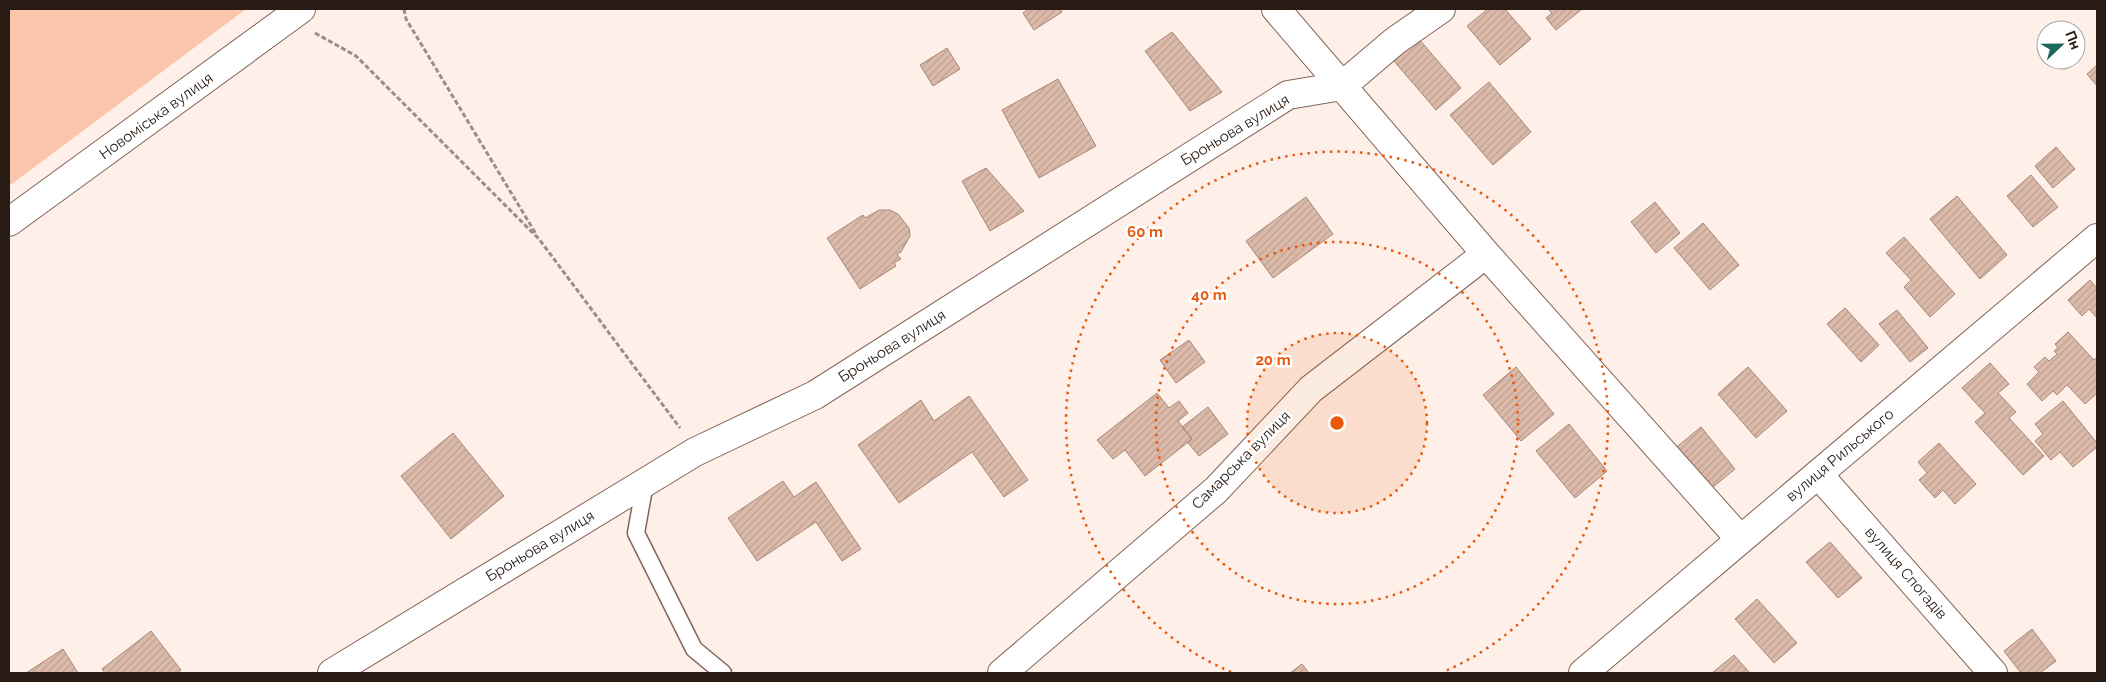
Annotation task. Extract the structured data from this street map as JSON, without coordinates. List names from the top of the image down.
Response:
{
  "streets": {
    "street": [
      "Новоміська вулиця",
      "Броньова вулиця",
      "вулиця Рильського",
      "Самарська вулиця",
      "вулиця Спогадів"
    ]
  },
  "crossings": [
    ["вулиця Рильського", "вулиця Спогадів"]
  ],
  "north": "right",
  "rings": ["60 m", "40 m", "20 m"]
}
